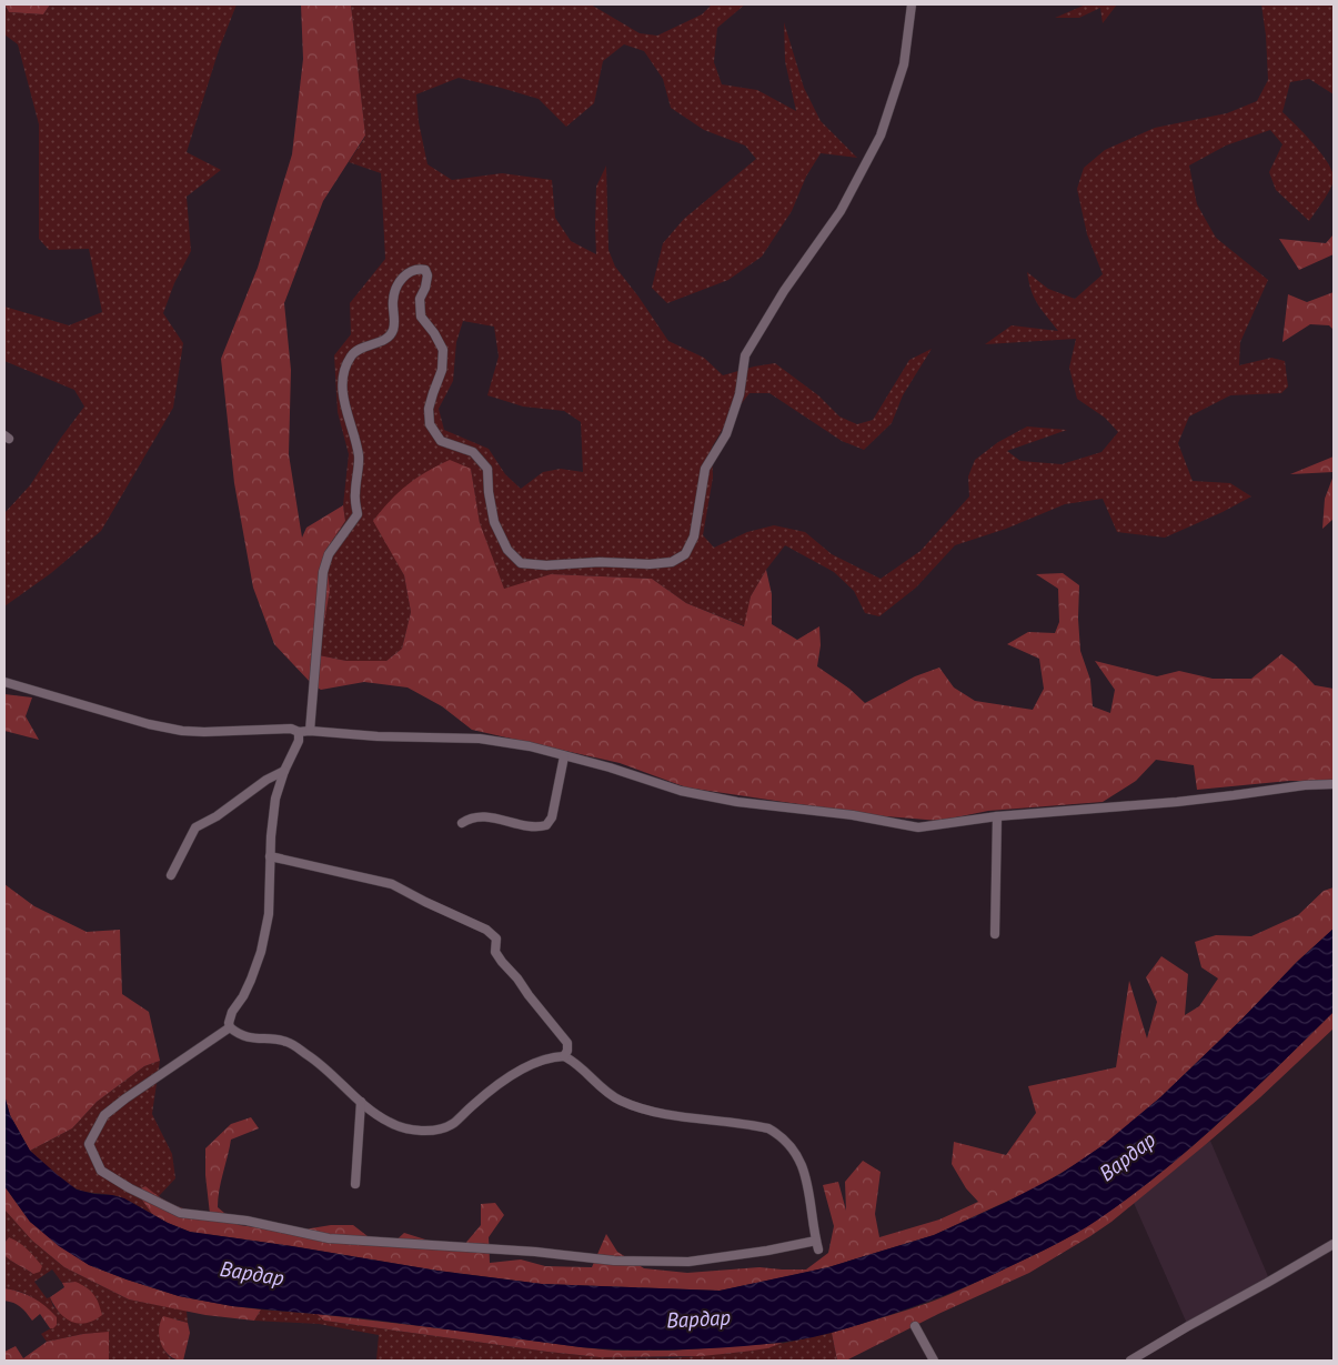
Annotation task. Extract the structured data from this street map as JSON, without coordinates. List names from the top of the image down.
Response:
{
  "water": ["Вардар"]
}
